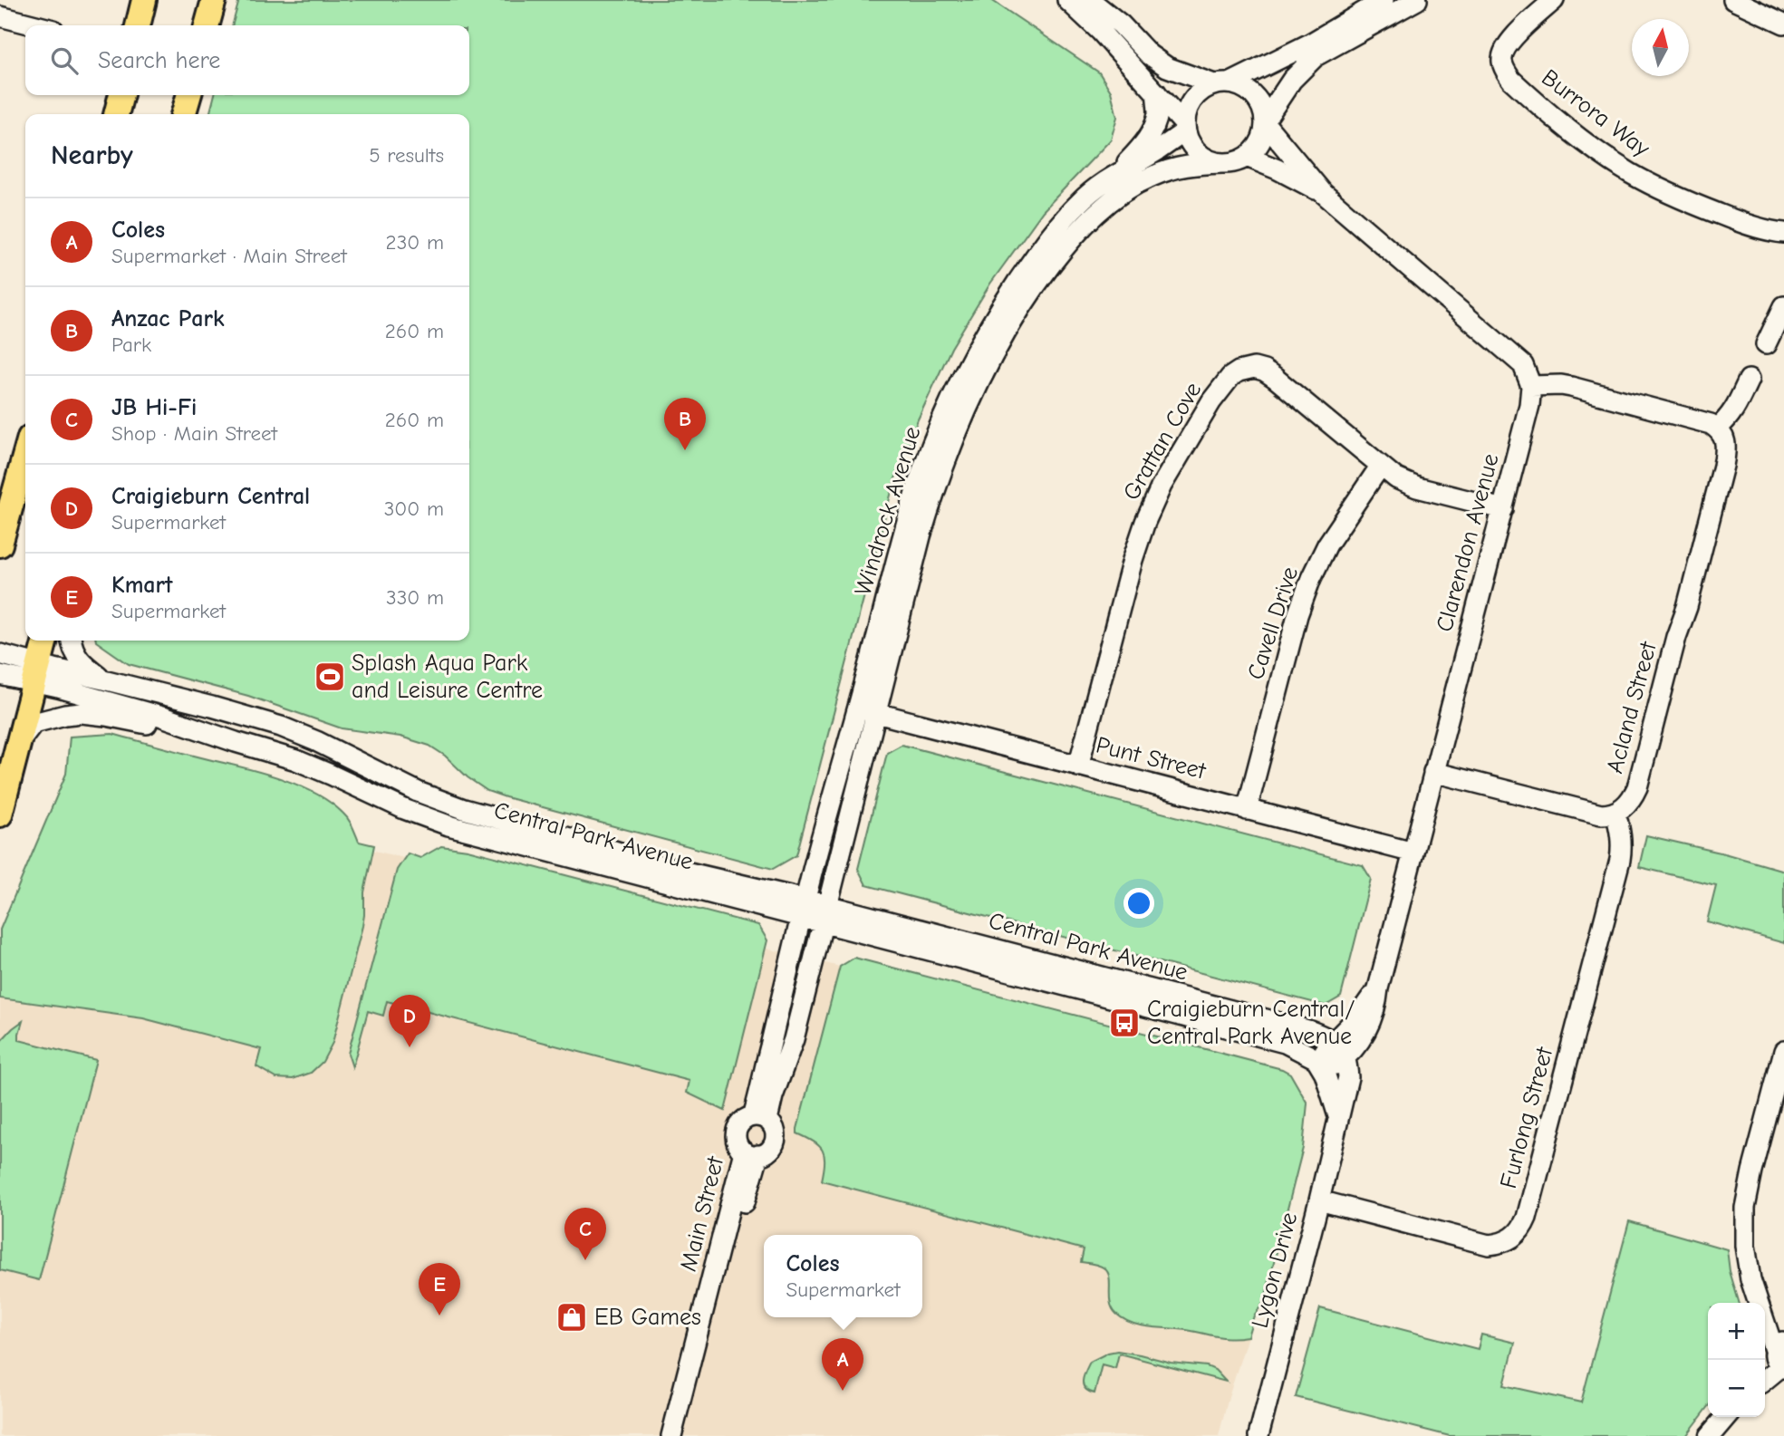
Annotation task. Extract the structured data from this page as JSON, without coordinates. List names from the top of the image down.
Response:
{
  "streets": {
    "street": [
      "Burrora Way",
      "Grattan Cove",
      "Windrock Avenue",
      "Clarendon Avenue",
      "Cavell Drive",
      "Acland Street",
      "Punt Street",
      "Central Park Avenue",
      "Furlong Street",
      "Main Street",
      "Lygon Drive"
    ]
  },
  "crossings": [
    ["Grattan Cove", "Clarendon Avenue"],
    ["Grattan Cove", "Cavell Drive"],
    ["Grattan Cove", "Punt Street"],
    ["Windrock Avenue", "Punt Street"],
    ["Windrock Avenue", "Central Park Avenue"],
    ["Clarendon Avenue", "Punt Street"],
    ["Clarendon Avenue", "Central Park Avenue"],
    ["Cavell Drive", "Punt Street"],
    ["Acland Street", "Furlong Street"],
    ["Furlong Street", "Lygon Drive"]
  ],
  "places": {
    "sports": ["Splash Aqua Park and Leisure Centre"],
    "bus stop": ["Craigieburn Central/ Central Park Avenue"],
    "shop": ["EB Games"]
  },
  "north": "top",
  "page": {
    "search": "Search here",
    "heading": ["Nearby", "5 results"],
    "list": [
      {
        "mark": "A",
        "name": "Coles",
        "note": "Supermarket · Main Street",
        "value": "230 m"
      },
      {
        "mark": "B",
        "name": "Anzac Park",
        "note": "Park",
        "value": "260 m"
      },
      {
        "mark": "C",
        "name": "JB Hi-Fi",
        "note": "Shop · Main Street",
        "value": "260 m"
      },
      {
        "mark": "D",
        "name": "Craigieburn Central",
        "note": "Supermarket",
        "value": "300 m"
      },
      {
        "mark": "E",
        "name": "Kmart",
        "note": "Supermarket",
        "value": "330 m"
      }
    ],
    "pins": [
      "B",
      "D",
      "C",
      "E",
      "A"
    ],
    "popup": ["Coles", "Supermarket"],
    "map_buttons": ["+", "−"]
  }
}
